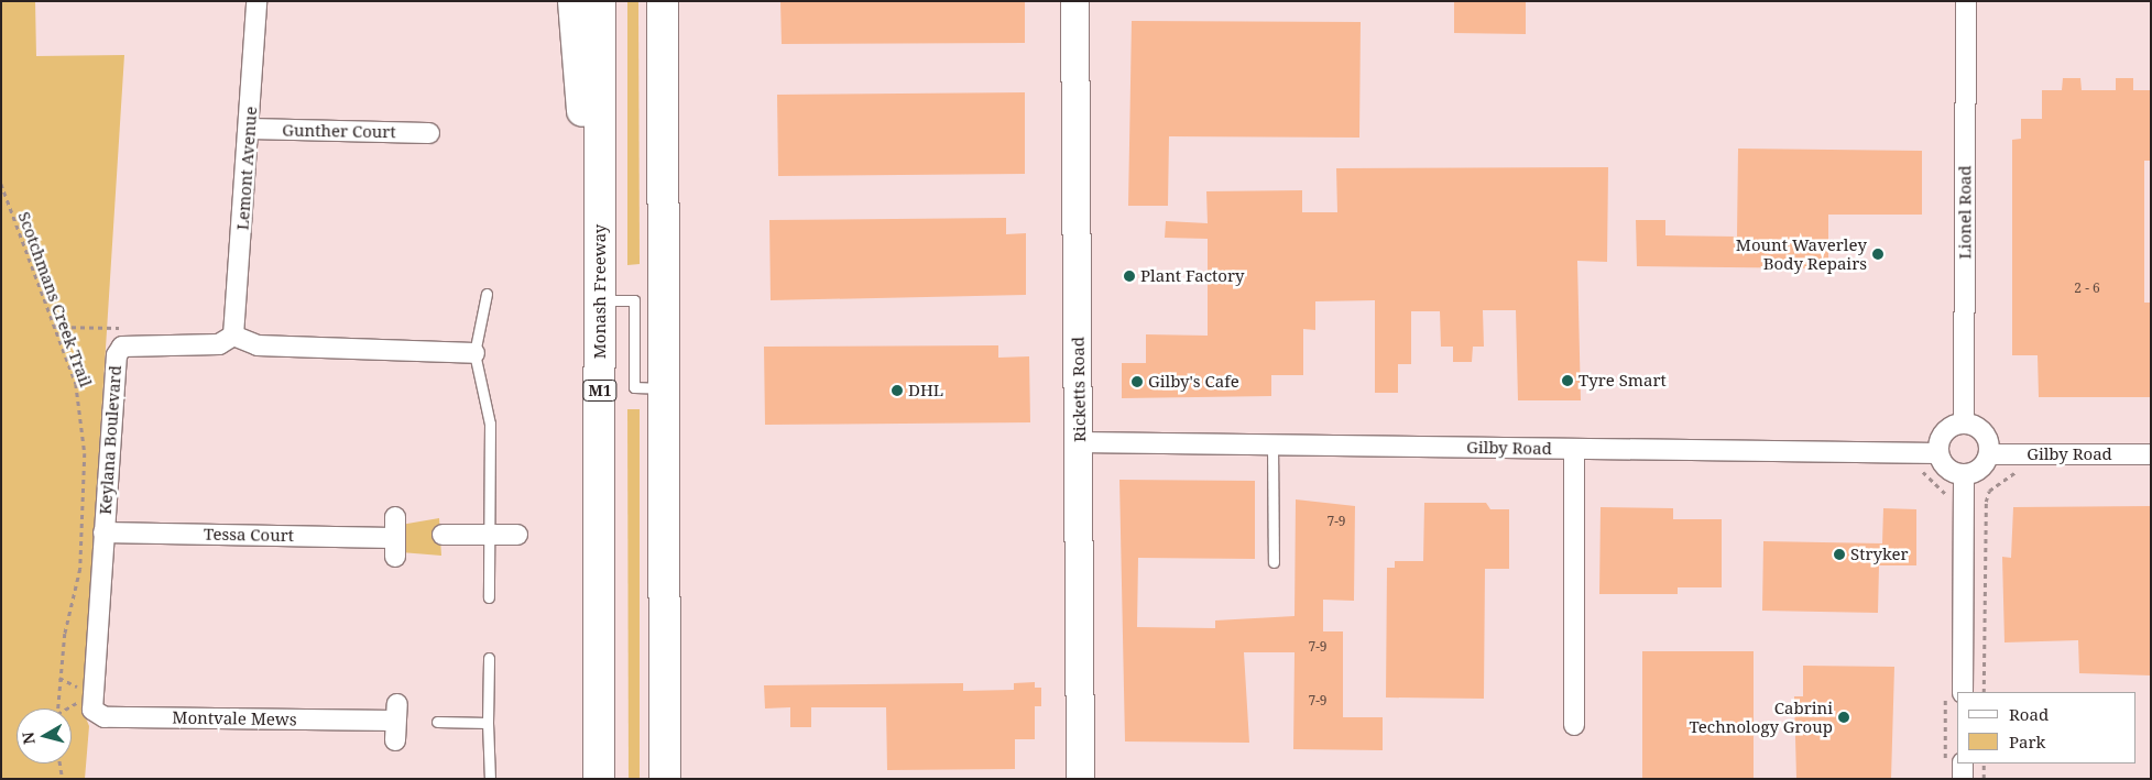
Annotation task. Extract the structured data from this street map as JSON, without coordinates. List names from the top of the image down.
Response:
{
  "streets": {
    "highway": ["Monash Freeway", "M1"],
    "street": [
      "Gunther Court",
      "Lemont Avenue",
      "Lionel Road",
      "Ricketts Road",
      "Keylana Boulevard",
      "Gilby Road",
      "Tessa Court",
      "Montvale Mews"
    ],
    "path": ["Scotchmans Creek Trail"]
  },
  "crossings": [
    ["Gunther Court", "Lemont Avenue"],
    ["Lemont Avenue", "Keylana Boulevard"],
    ["Lionel Road", "Gilby Road"],
    ["Ricketts Road", "Gilby Road"],
    ["Keylana Boulevard", "Tessa Court"],
    ["Keylana Boulevard", "Montvale Mews"]
  ],
  "places": [
    "Mount Waverley Body Repairs",
    "Plant Factory",
    "Tyre Smart",
    "Gilby's Cafe",
    "DHL",
    "Stryker",
    "Cabrini Technology Group"
  ],
  "house_numbers": [
    "2 - 6",
    "7-9",
    "7-9",
    "7-9"
  ],
  "legend": ["Road", "Park"],
  "north": "left"
}
